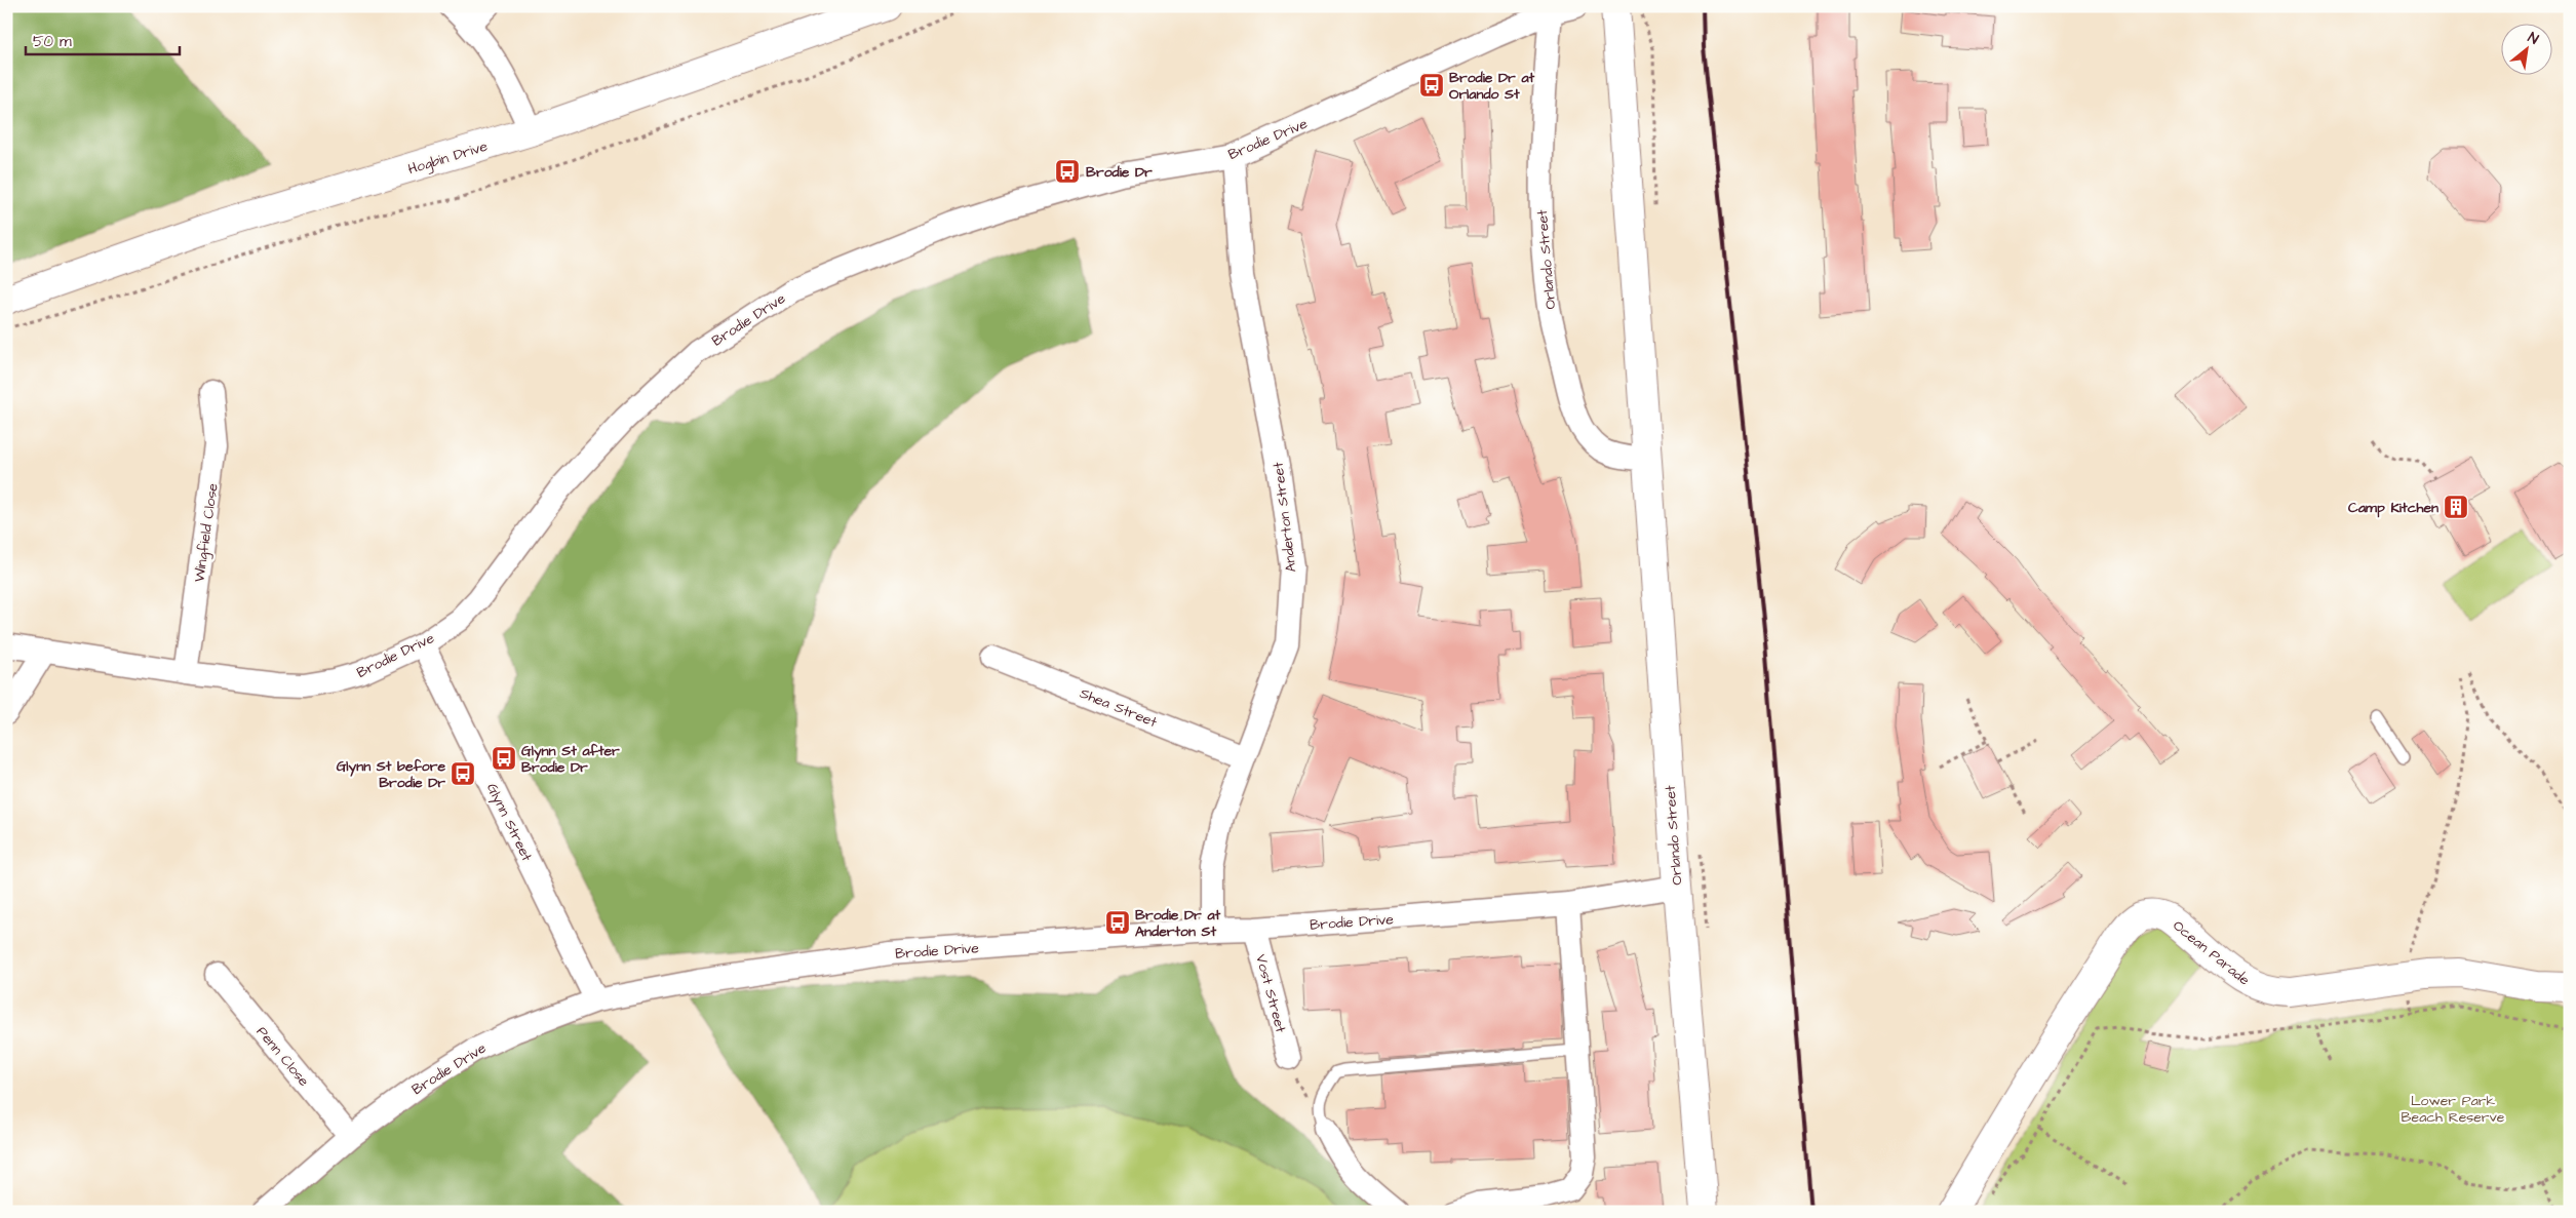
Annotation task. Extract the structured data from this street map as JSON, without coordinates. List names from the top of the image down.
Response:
{
  "streets": {
    "street": [
      "Brodie Drive",
      "Hogbin Drive",
      "Orlando Street",
      "Anderton Street",
      "Wingfield Close",
      "Shea Street",
      "Glynn Street",
      "Ocean Parade",
      "Vost Street",
      "Penn Close"
    ]
  },
  "crossings": [
    ["Brodie Drive", "Orlando Street"],
    ["Brodie Drive", "Anderton Street"],
    ["Brodie Drive", "Wingfield Close"],
    ["Brodie Drive", "Glynn Street"],
    ["Brodie Drive", "Vost Street"],
    ["Brodie Drive", "Penn Close"],
    ["Anderton Street", "Shea Street"]
  ],
  "parks": ["Lower Park Beach Reserve"],
  "places": {
    "bus stop": [
      "Brodie Dr at Orlando St",
      "Brodie Dr",
      "Glynn St after Brodie Dr",
      "Glynn St before Brodie Dr",
      "Brodie Dr at Anderton St"
    ],
    "building": ["Camp Kitchen"]
  },
  "scale_bar": "50 m",
  "north": "top right"
}
